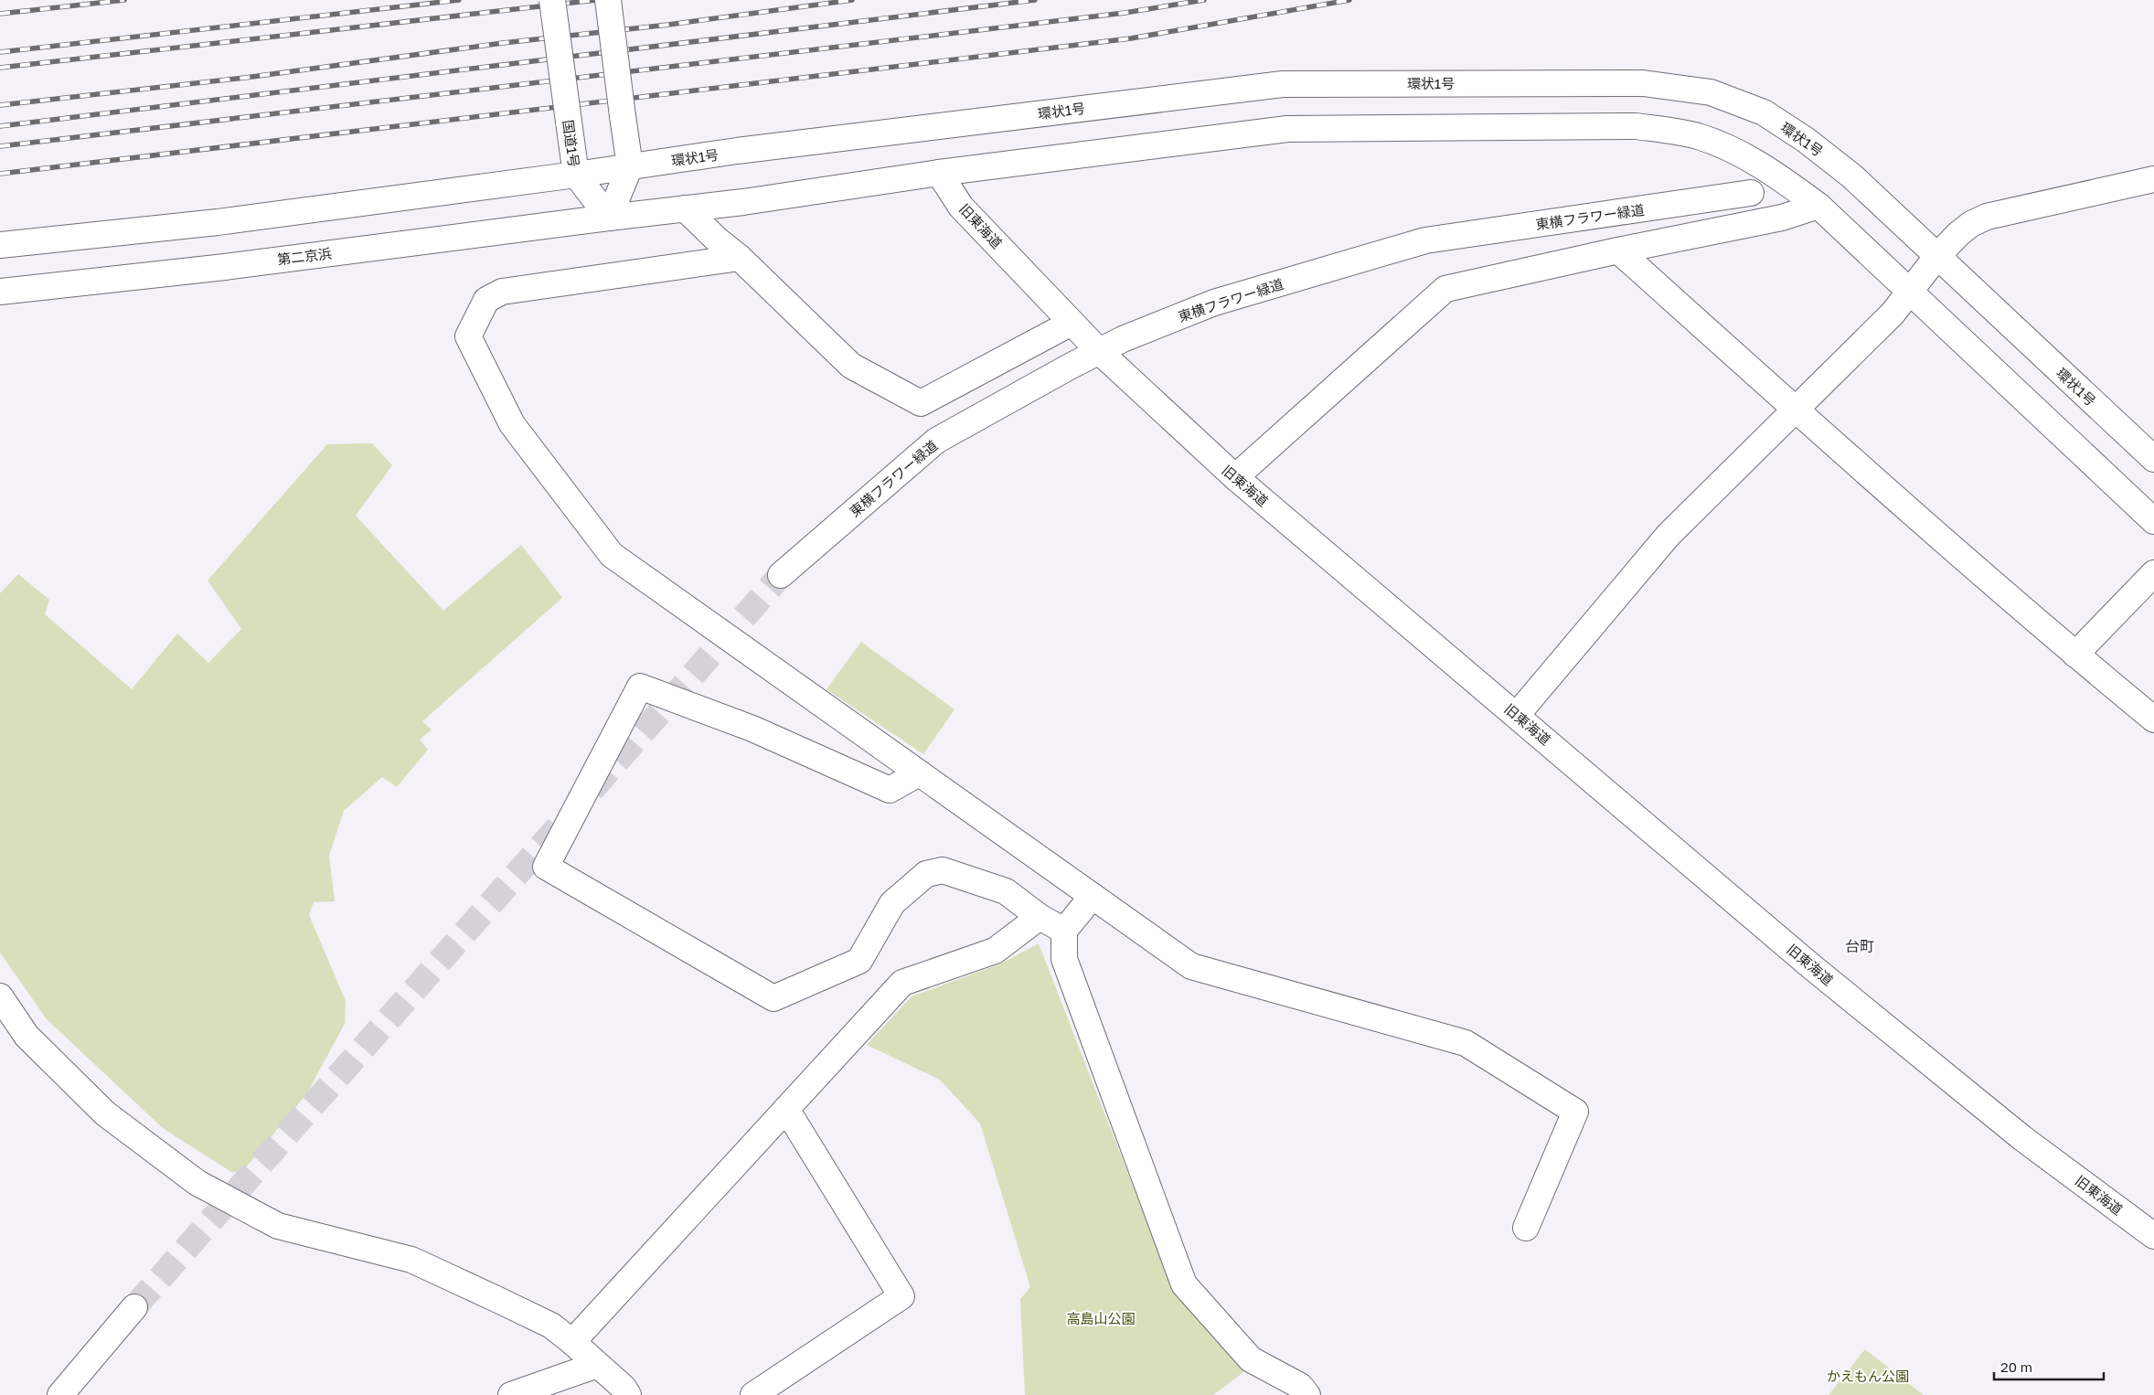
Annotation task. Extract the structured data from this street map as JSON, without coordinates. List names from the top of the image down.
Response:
{
  "streets": {
    "main road": [
      "環状1号",
      "国道1号",
      "東横フラワー緑道",
      "旧東海道",
      "第二京浜"
    ]
  },
  "crossings": [
    ["環状1号", "国道1号"],
    ["国道1号", "第二京浜"],
    ["東横フラワー緑道", "旧東海道"]
  ],
  "districts": ["台町"],
  "parks": ["高島山公園", "かえもん公園"],
  "scale_bar": "20 m"
}
